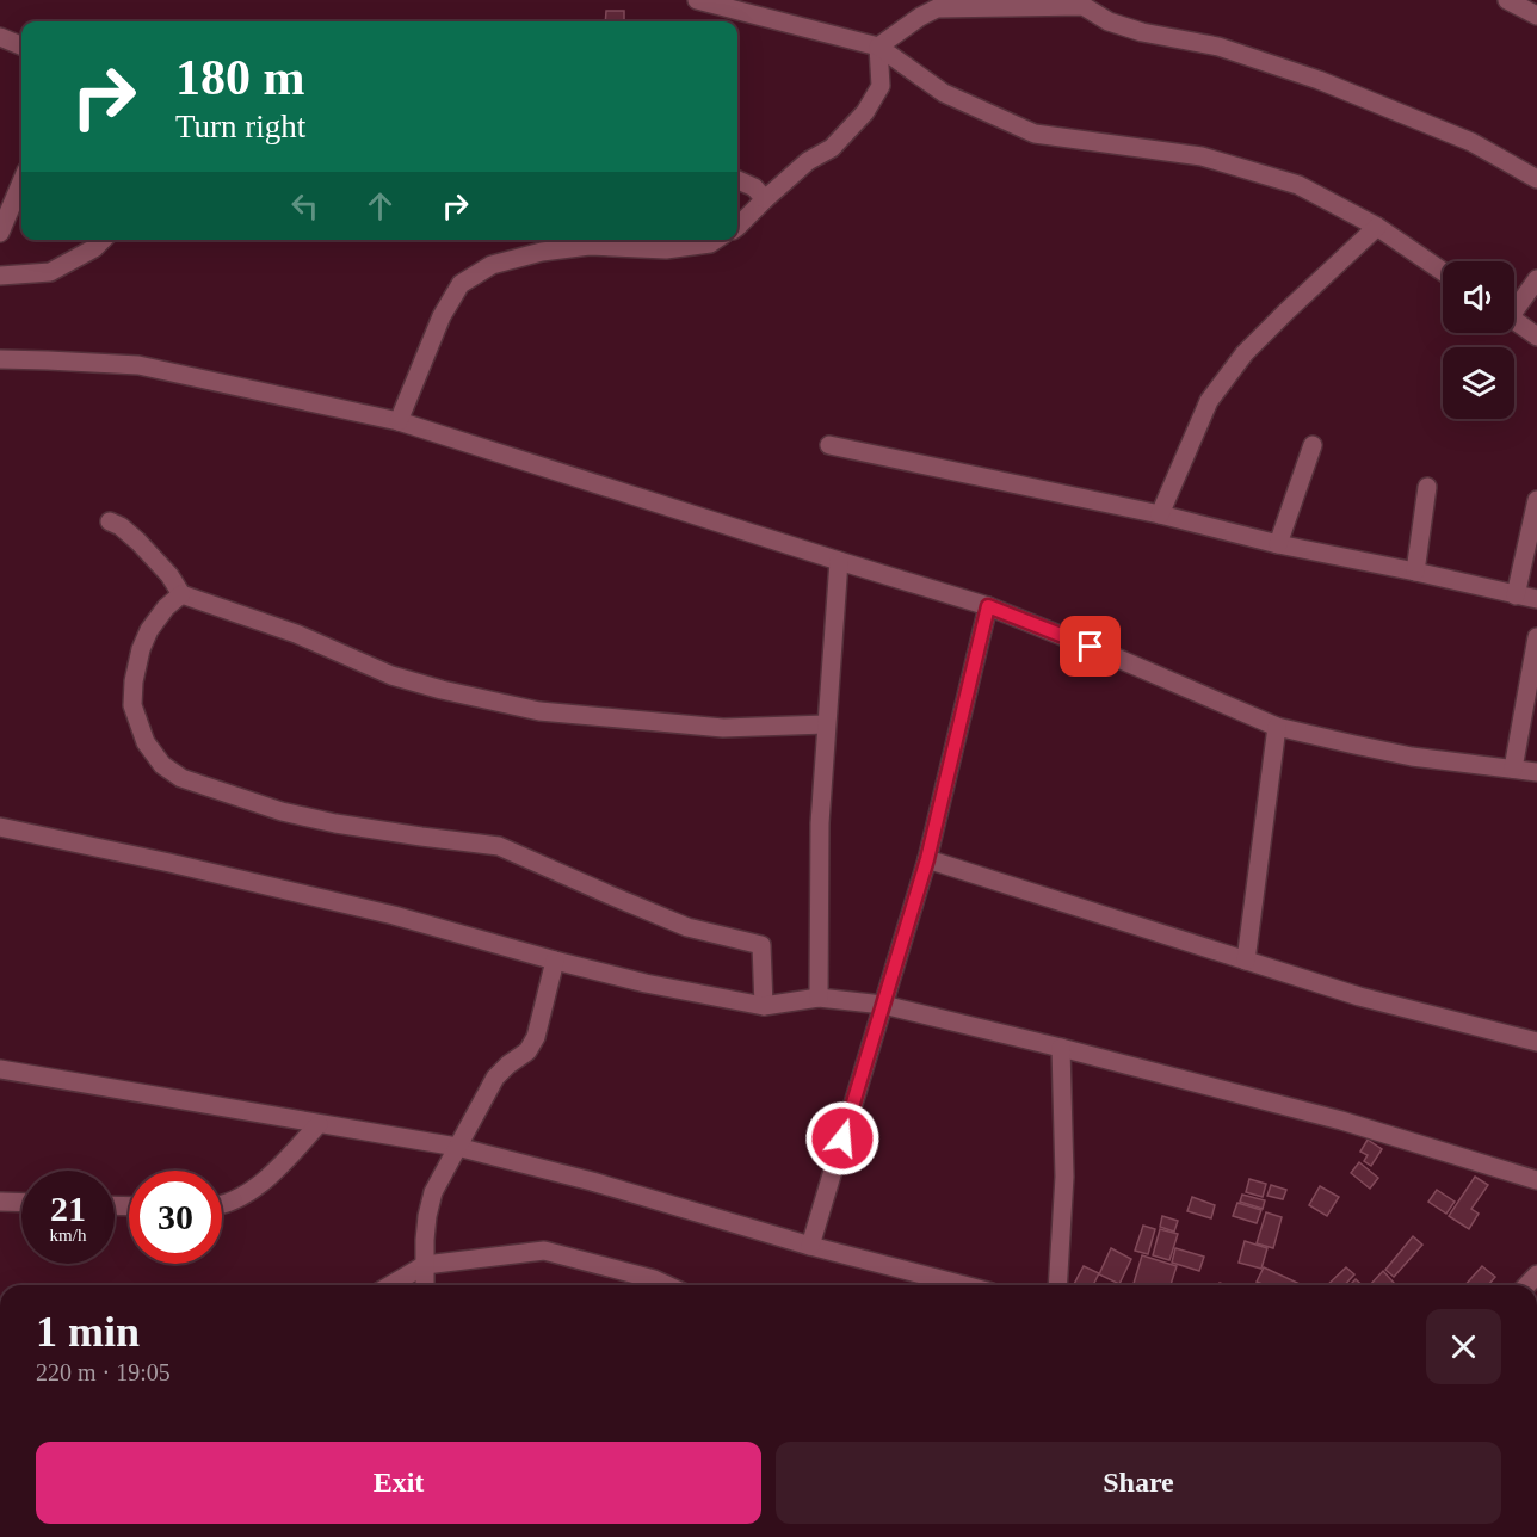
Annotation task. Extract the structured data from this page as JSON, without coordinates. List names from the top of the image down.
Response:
{
  "page": {
    "turn": ["180 m", "Turn right"],
    "speed": "21 km/h",
    "limit": "30",
    "heading": ["1 min", "220 m · 19:05"],
    "buttons": ["Exit", "Share"]
  }
}
